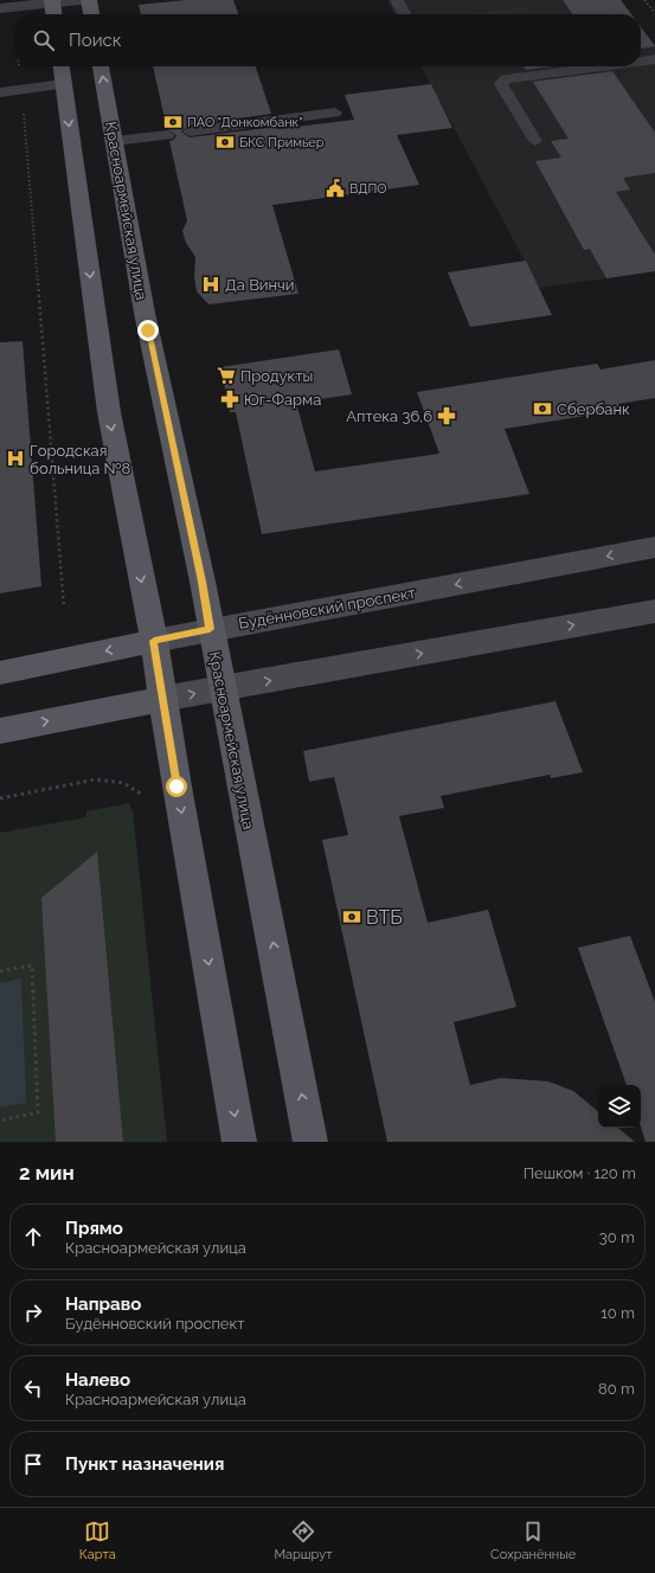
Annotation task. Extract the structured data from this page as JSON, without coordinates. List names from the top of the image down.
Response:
{
  "streets": {
    "main road": ["Красноармейская улица", "Будённовский проспект"]
  },
  "crossings": [
    ["Красноармейская улица", "Будённовский проспект"]
  ],
  "places": {
    "bank": [
      "ПАО \"Донкомбанк\"",
      "БКС Примьер",
      "Сбербанк",
      "ВТБ"
    ],
    "public building": ["ВДПО"],
    "hospital": ["Да Винчи", "Городская больница №8"],
    "supermarket": ["Продукты"],
    "pharmacy": ["Юг-Фарма", "Аптека 36,6"]
  },
  "page": {
    "search": "Поиск",
    "heading": ["2 мин", "Пешком · 120 m"],
    "list": [
      ["Прямо", "Красноармейская улица", "30 m"],
      ["Направо", "Будённовский проспект", "10 m"],
      ["Налево", "Красноармейская улица", "80 m"],
      "Пункт назначения"
    ],
    "nav": ["Карта", "Маршрут", "Сохранённые"]
  }
}
